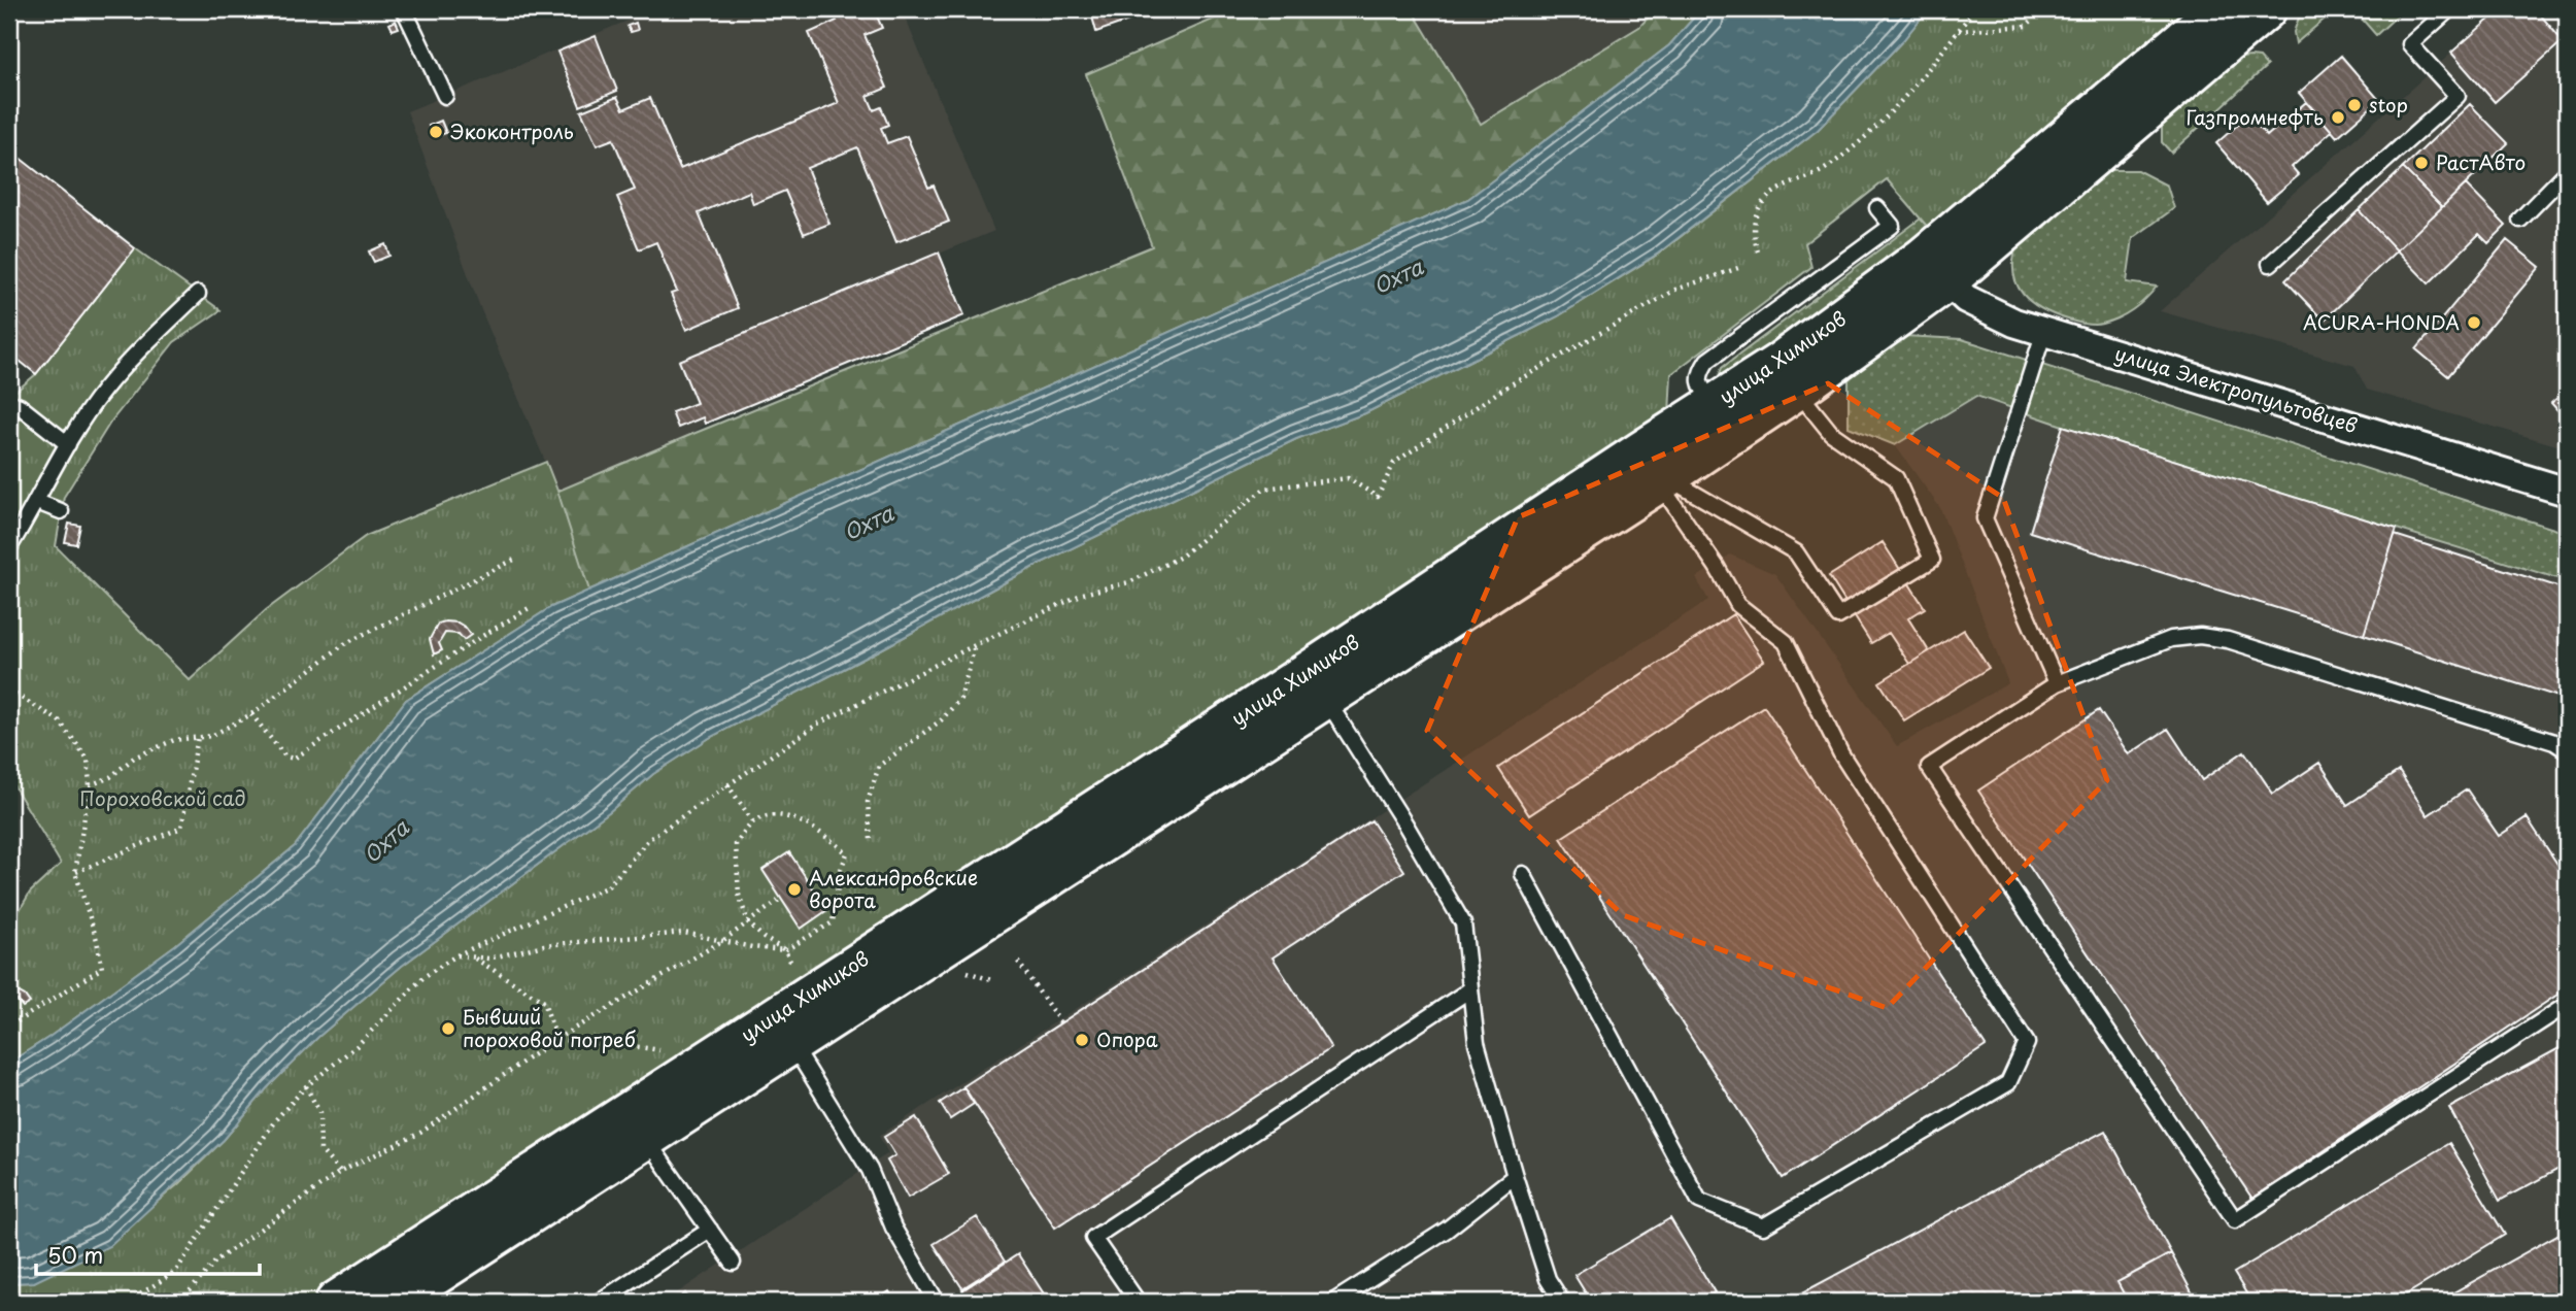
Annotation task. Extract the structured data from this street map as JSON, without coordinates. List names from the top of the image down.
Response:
{
  "streets": {
    "street": ["улица Химиков", "улица Электропультовцев"]
  },
  "crossings": [
    ["улица Химиков", "улица Электропультовцев"]
  ],
  "water": ["Охта"],
  "parks": ["Пороховской сад"],
  "places": [
    "stop",
    "Газпромнефть",
    "Экоконтроль",
    "РастАвто",
    "ACURA-HONDA",
    "Александровские ворота",
    "Бывший пороховой погреб",
    "Опора"
  ],
  "scale_bar": "50 m"
}
